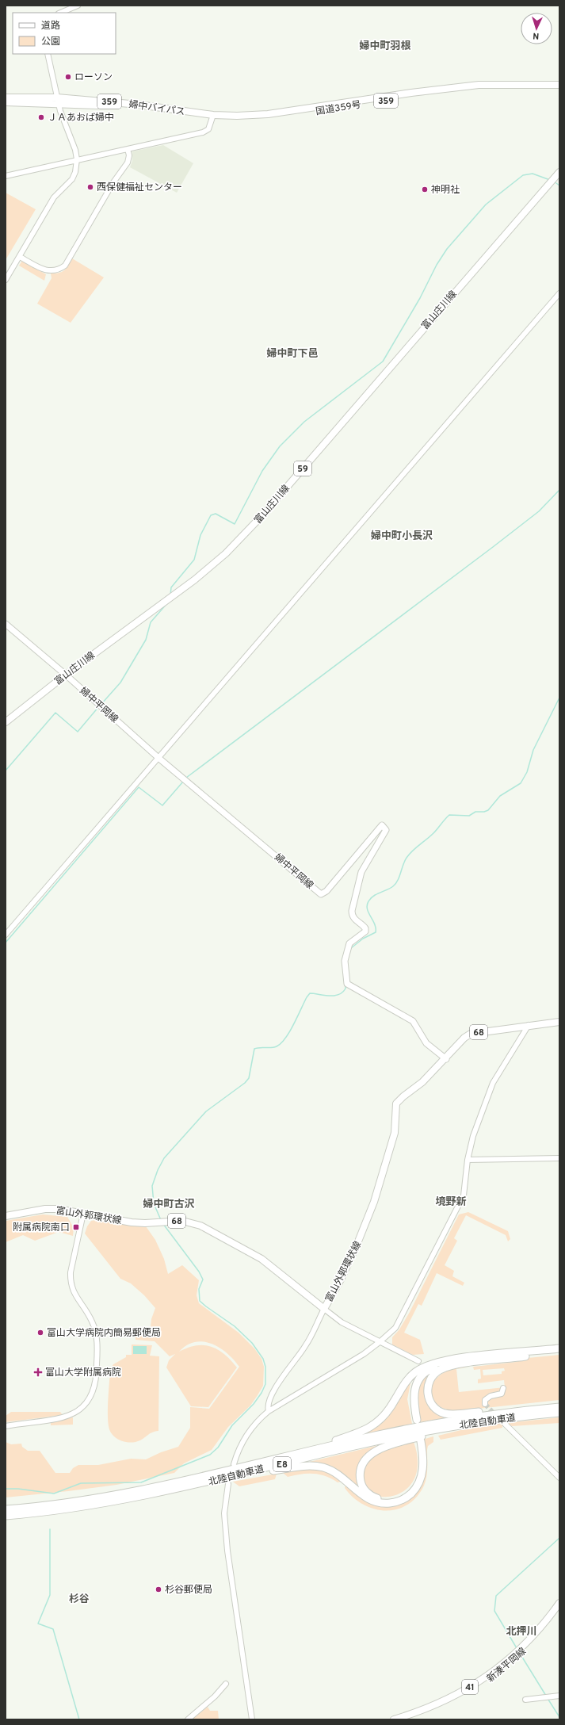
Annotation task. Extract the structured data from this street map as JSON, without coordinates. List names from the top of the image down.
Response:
{
  "streets": {
    "highway": ["北陸自動車道", "E8"],
    "main road": [
      "359",
      "婦中バイパス",
      "国道359号",
      "富山庄川線",
      "59",
      "婦中平岡線",
      "68",
      "富山外郭環状線",
      "新湊平岡線",
      "41"
    ]
  },
  "crossings": [
    ["婦中バイパス", "国道359号"],
    ["富山庄川線", "婦中平岡線"],
    ["婦中平岡線", "富山外郭環状線"]
  ],
  "districts": [
    "婦中町羽根",
    "婦中町下邑",
    "婦中町小長沢",
    "境野新",
    "婦中町古沢",
    "杉谷",
    "北押川"
  ],
  "places": {
    "other": [
      "ローソン",
      "ＪＡあおば婦中",
      "西保健福祉センター",
      "神明社",
      "富山大学病院内簡易郵便局",
      "杉谷郵便局"
    ],
    "transit": ["附属病院南口"],
    "health": ["富山大学附属病院"]
  },
  "legend": ["道路", "公園"],
  "north": "bottom"
}
